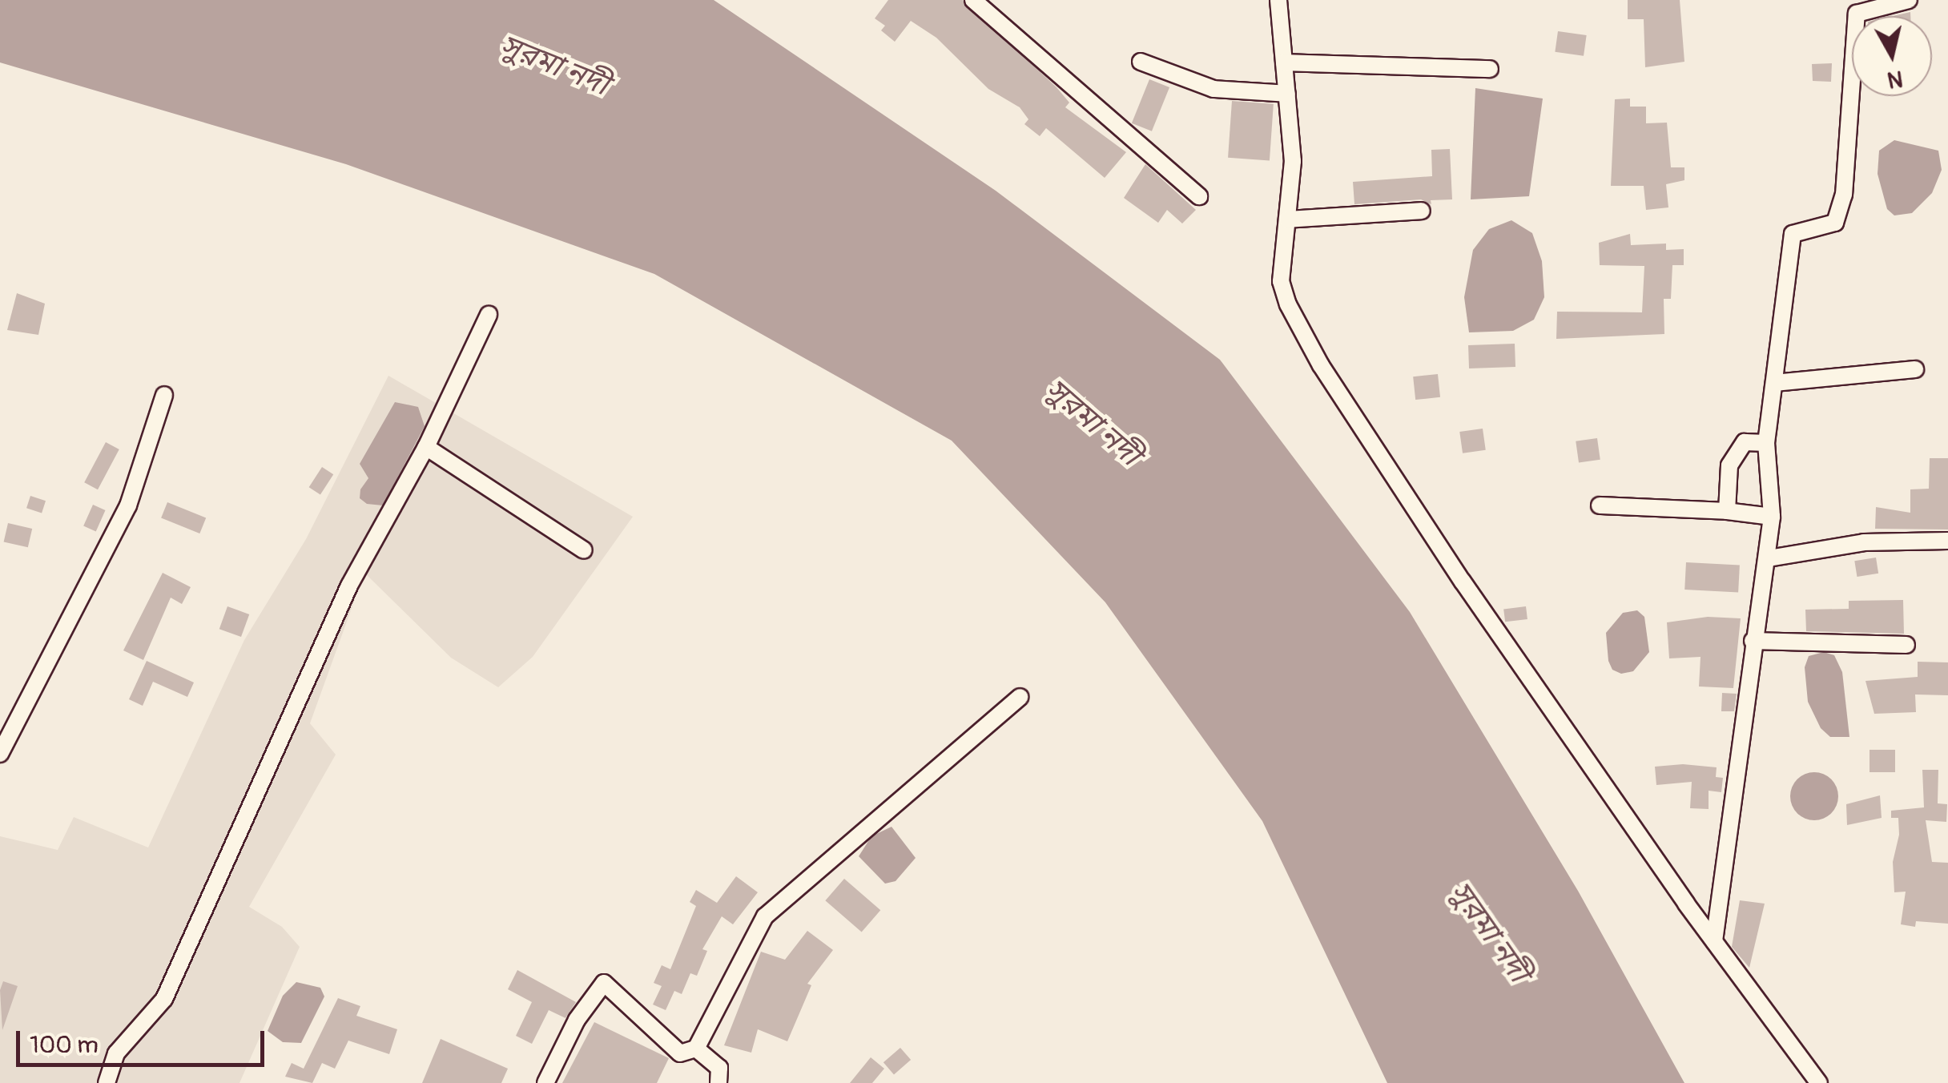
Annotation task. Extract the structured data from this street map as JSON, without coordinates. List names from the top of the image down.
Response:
{
  "water": ["সুরমা নদী"],
  "scale_bar": "100 m",
  "north": "bottom"
}
